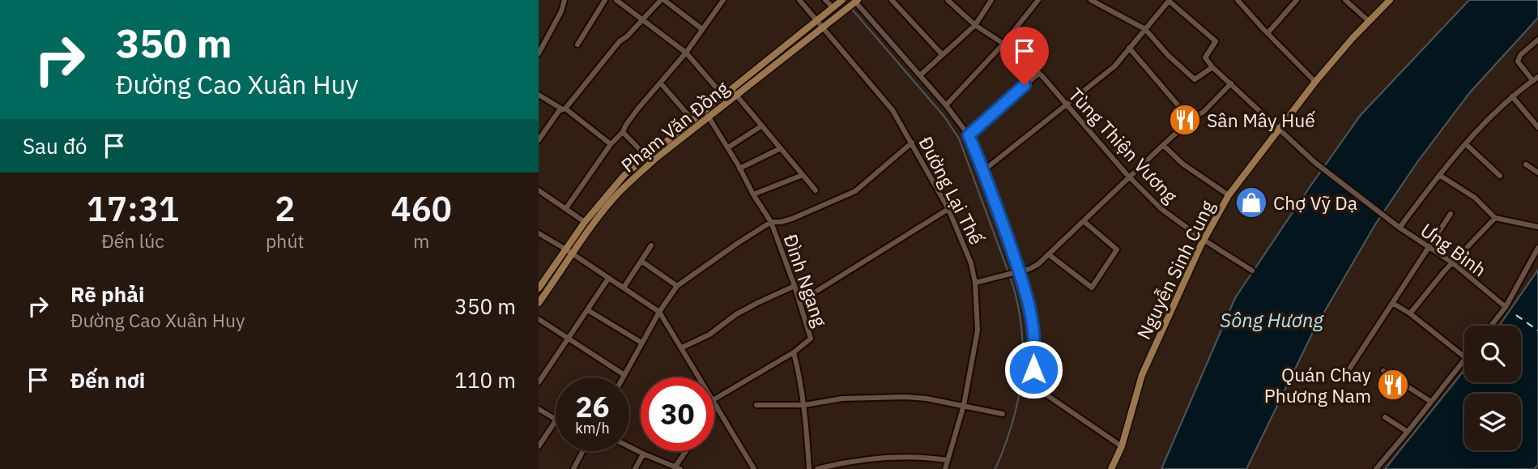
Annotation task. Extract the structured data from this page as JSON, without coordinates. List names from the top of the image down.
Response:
{
  "streets": {
    "main road": ["Phạm Văn Đồng", "Nguyễn Sinh Cung"],
    "street": [
      "Tùng Thiện Vương",
      "Đường Lại Thế",
      "Ưng Bình",
      "Đình Ngang"
    ]
  },
  "crossings": [
    ["Phạm Văn Đồng", "Đường Lại Thế"],
    ["Phạm Văn Đồng", "Đình Ngang"],
    ["Tùng Thiện Vương", "Nguyễn Sinh Cung"],
    ["Ưng Bình", "Nguyễn Sinh Cung"]
  ],
  "water": ["Sông Hương"],
  "places": {
    "restaurant": ["Sân Mây Huế", "Quán Chay Phương Nam"],
    "shop": ["Chợ Vỹ Dạ"]
  },
  "page": {
    "turn": ["350 m", "Đường Cao Xuân Huy"],
    "then": "Sau đó",
    "eta": [
      "17:31",
      "Đến lúc",
      "2",
      "phút",
      "460",
      "m"
    ],
    "list": [
      {
        "name": "Rẽ phải",
        "note": "Đường Cao Xuân Huy",
        "value": "350 m"
      },
      {
        "name": "Đến nơi",
        "value": "110 m"
      }
    ],
    "speed": "26 km/h",
    "limit": "30"
  }
}
